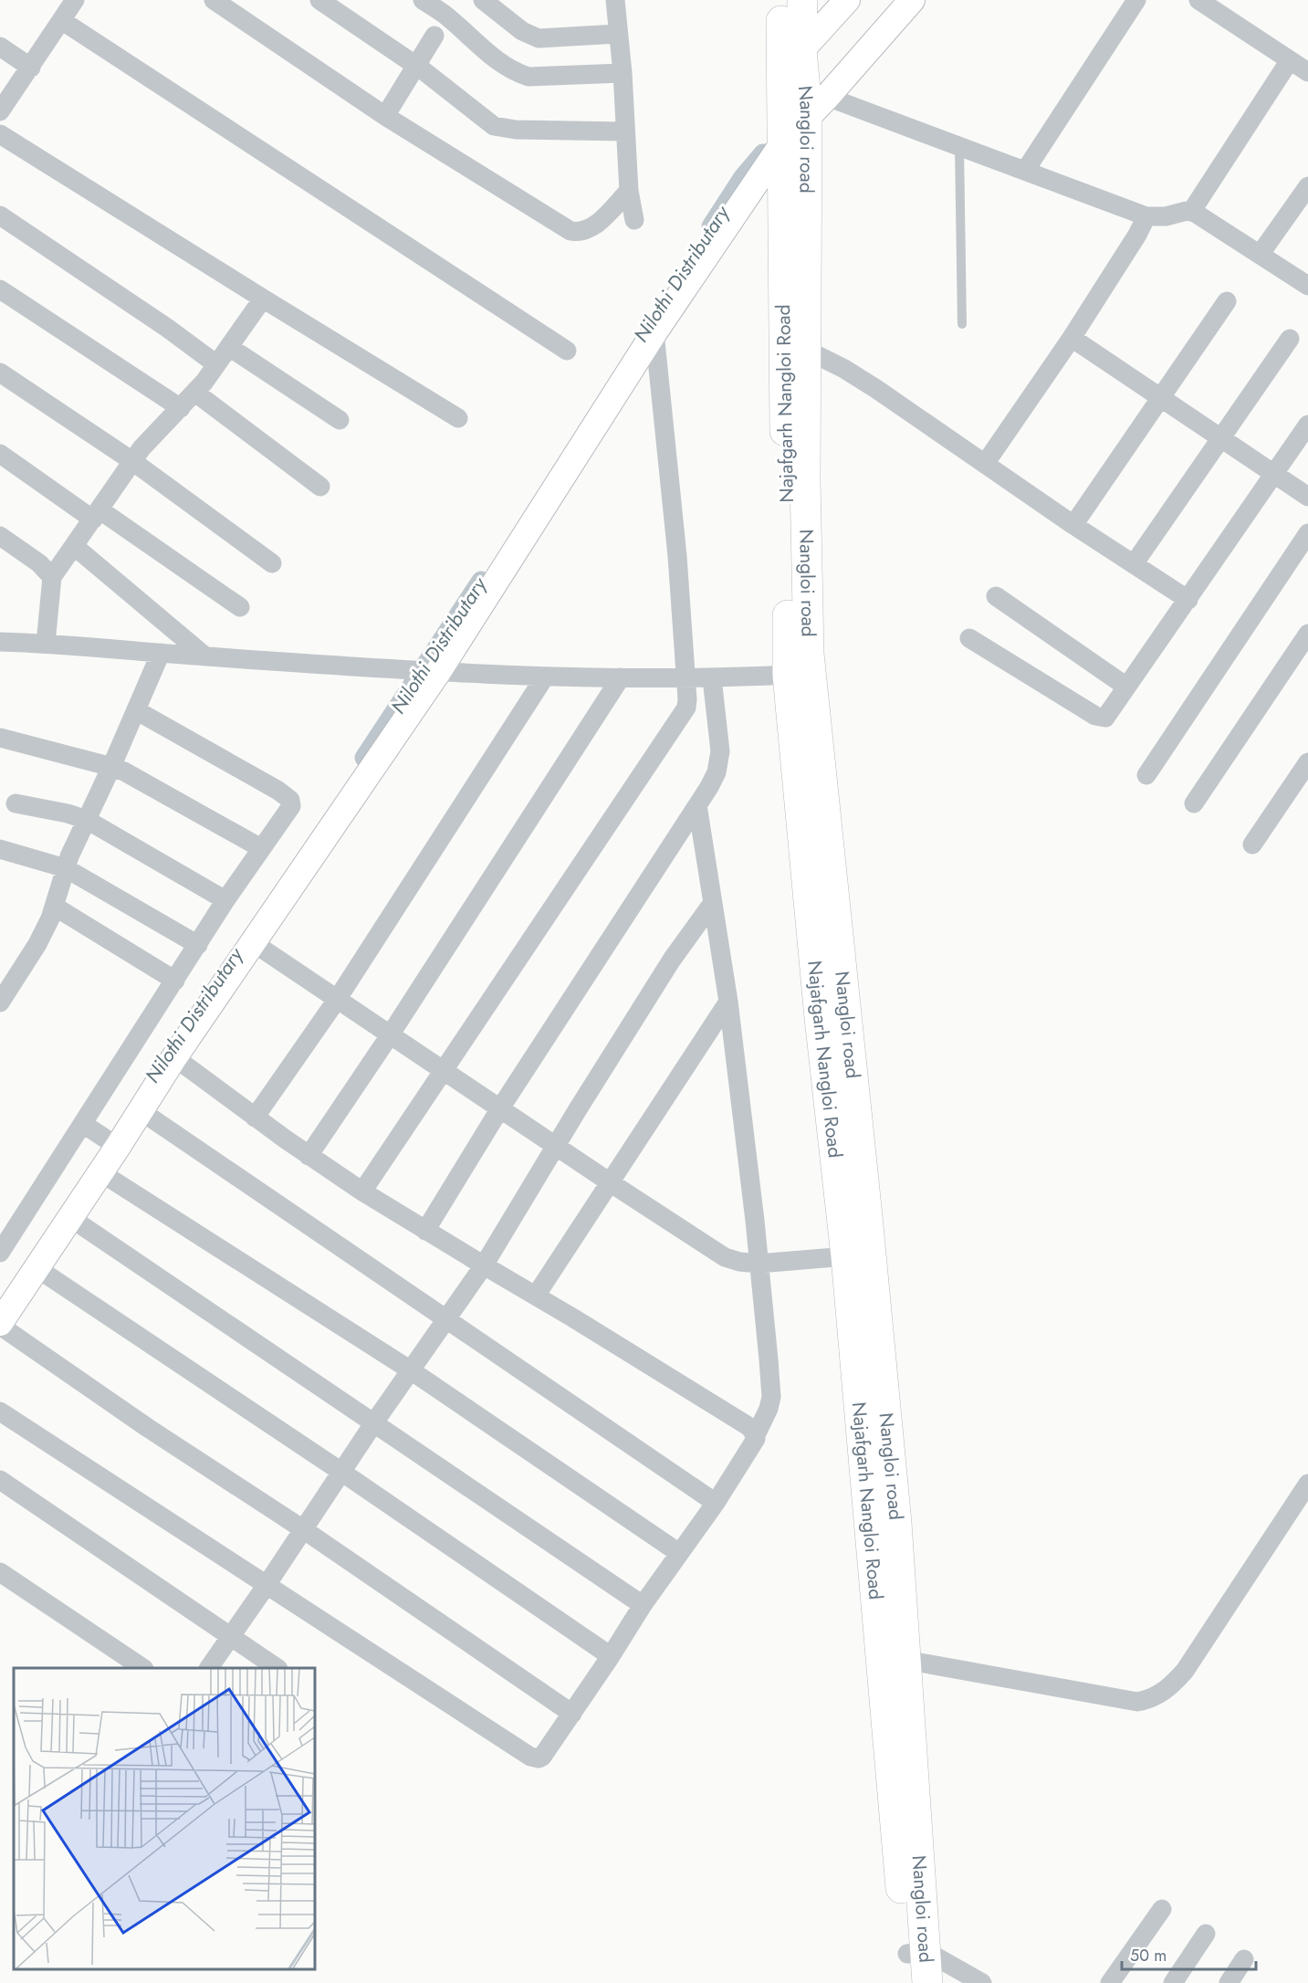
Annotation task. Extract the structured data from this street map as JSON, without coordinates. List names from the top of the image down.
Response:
{
  "streets": {
    "main road": ["Nangloi road", "Najafgarh Nangloi Road"]
  },
  "crossings": [
    ["Nangloi road", "Najafgarh Nangloi Road"]
  ],
  "water": ["Nilothi Distributary"],
  "scale_bar": "50 m"
}
